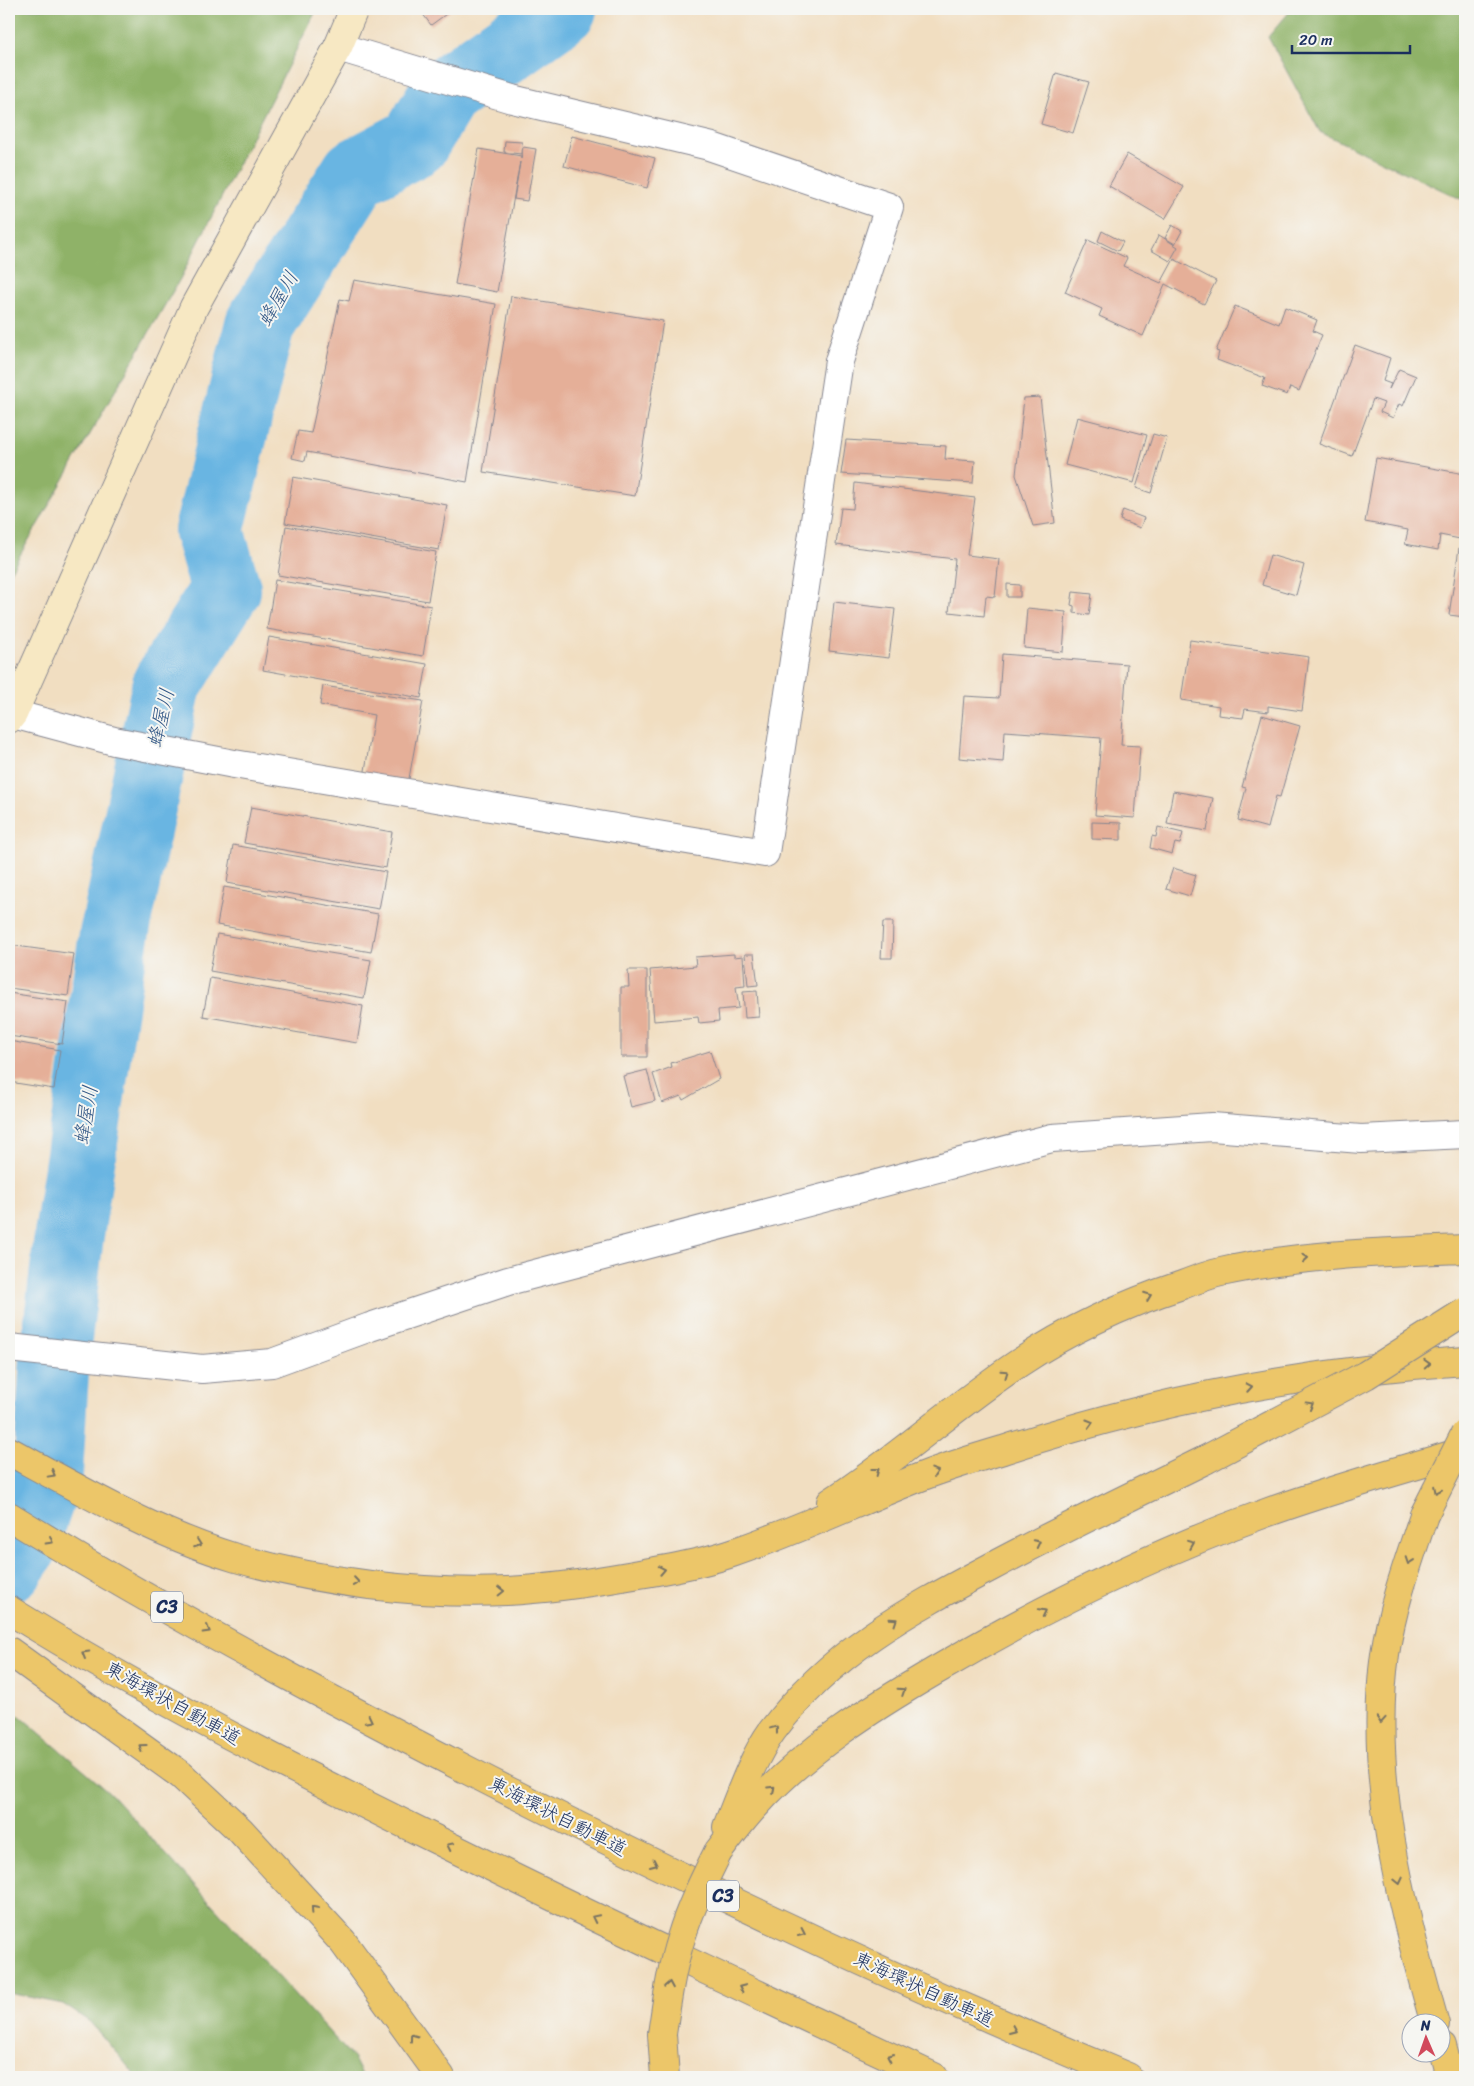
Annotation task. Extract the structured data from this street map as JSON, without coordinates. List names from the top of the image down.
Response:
{
  "streets": {
    "highway": ["C3", "東海環状自動車道"]
  },
  "water": ["蜂屋川"],
  "scale_bar": "20 m",
  "north": "top"
}
